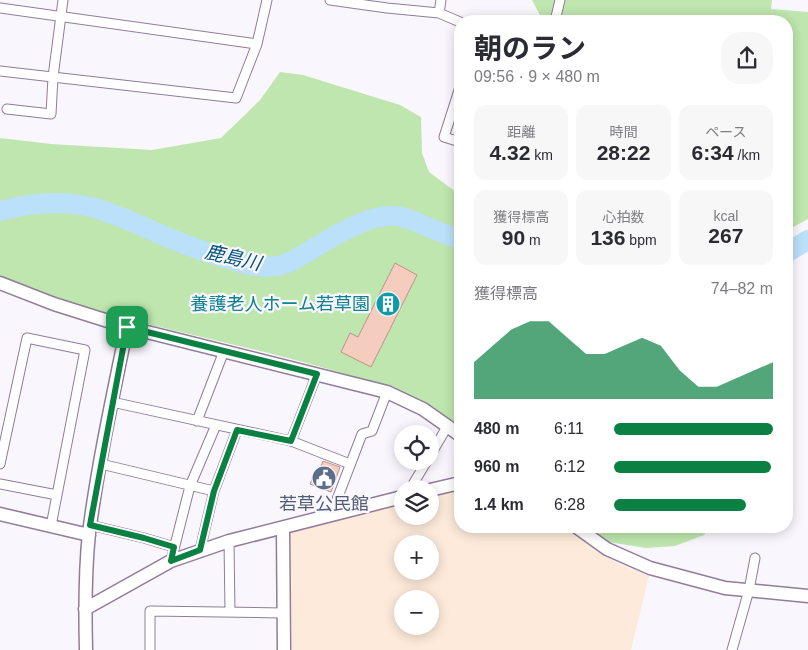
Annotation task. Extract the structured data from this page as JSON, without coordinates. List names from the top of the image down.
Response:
{
  "water": ["鹿島川"],
  "places": {
    "building": ["養護老人ホーム若草園"],
    "public building": ["若草公民館"]
  },
  "page": {
    "heading": ["朝のラン", "09:56 · 9 × 480 m"],
    "stats": [
      ["距離", "4.32 km"],
      ["時間", "28:22"],
      ["ペース", "6:34 /km"],
      ["獲得標高", "90 m"],
      ["心拍数", "136 bpm"],
      ["kcal", "267"]
    ],
    "chart": ["獲得標高", "74–82 m"],
    "list": [
      {
        "name": "480 m",
        "note": "6:11"
      },
      {
        "name": "960 m",
        "note": "6:12"
      },
      {
        "name": "1.4 km",
        "note": "6:28"
      }
    ],
    "map_buttons": ["+", "−"]
  }
}
